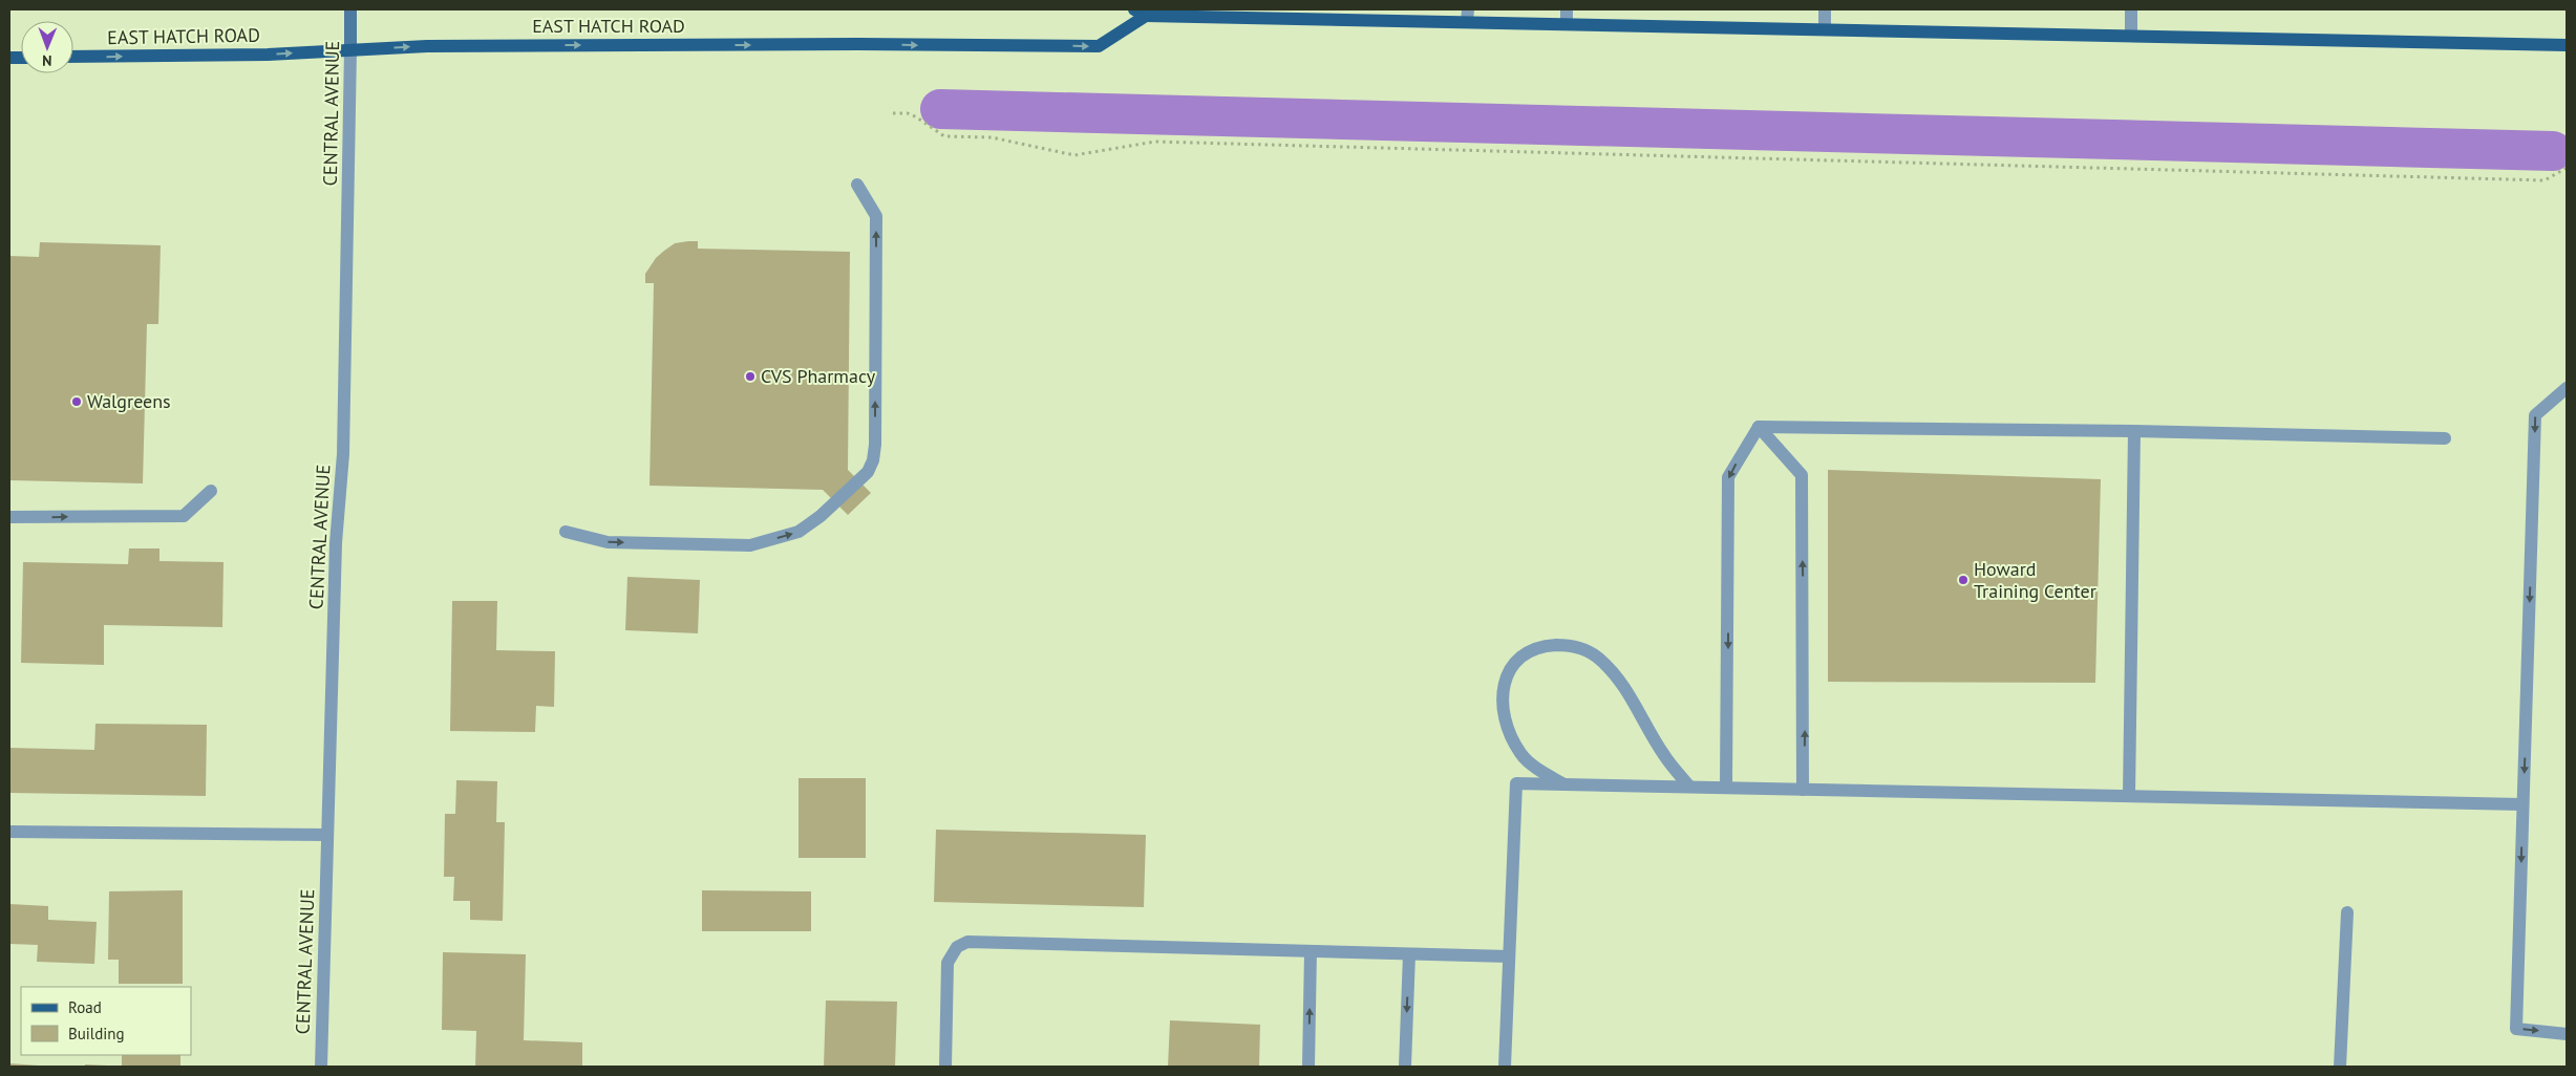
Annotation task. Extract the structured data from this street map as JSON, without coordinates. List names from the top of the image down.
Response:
{
  "streets": {
    "main road": ["EAST HATCH ROAD"],
    "street": ["CENTRAL AVENUE"]
  },
  "crossings": [
    ["EAST HATCH ROAD", "CENTRAL AVENUE"]
  ],
  "one_way": ["EAST HATCH ROAD"],
  "places": ["CVS Pharmacy", "Walgreens", "Howard Training Center"],
  "legend": ["Road", "Building"],
  "north": "bottom"
}
